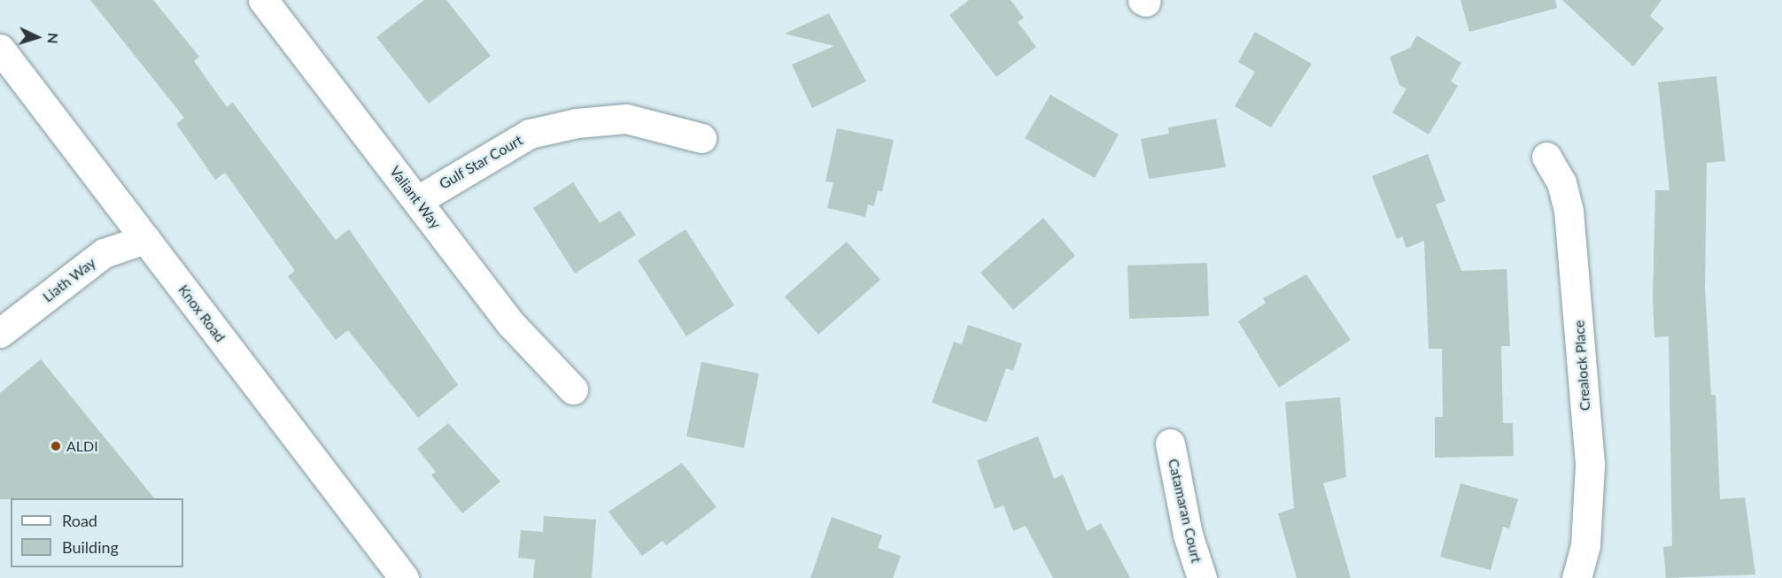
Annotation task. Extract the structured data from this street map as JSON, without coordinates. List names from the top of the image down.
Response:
{
  "streets": {
    "street": [
      "Gulf Star Court",
      "Valiant Way",
      "Liath Way",
      "Knox Road",
      "Crealock Place",
      "Catamaran Court"
    ]
  },
  "crossings": [
    ["Gulf Star Court", "Valiant Way"],
    ["Liath Way", "Knox Road"]
  ],
  "places": ["ALDI"],
  "legend": ["Road", "Building"],
  "north": "right"
}
